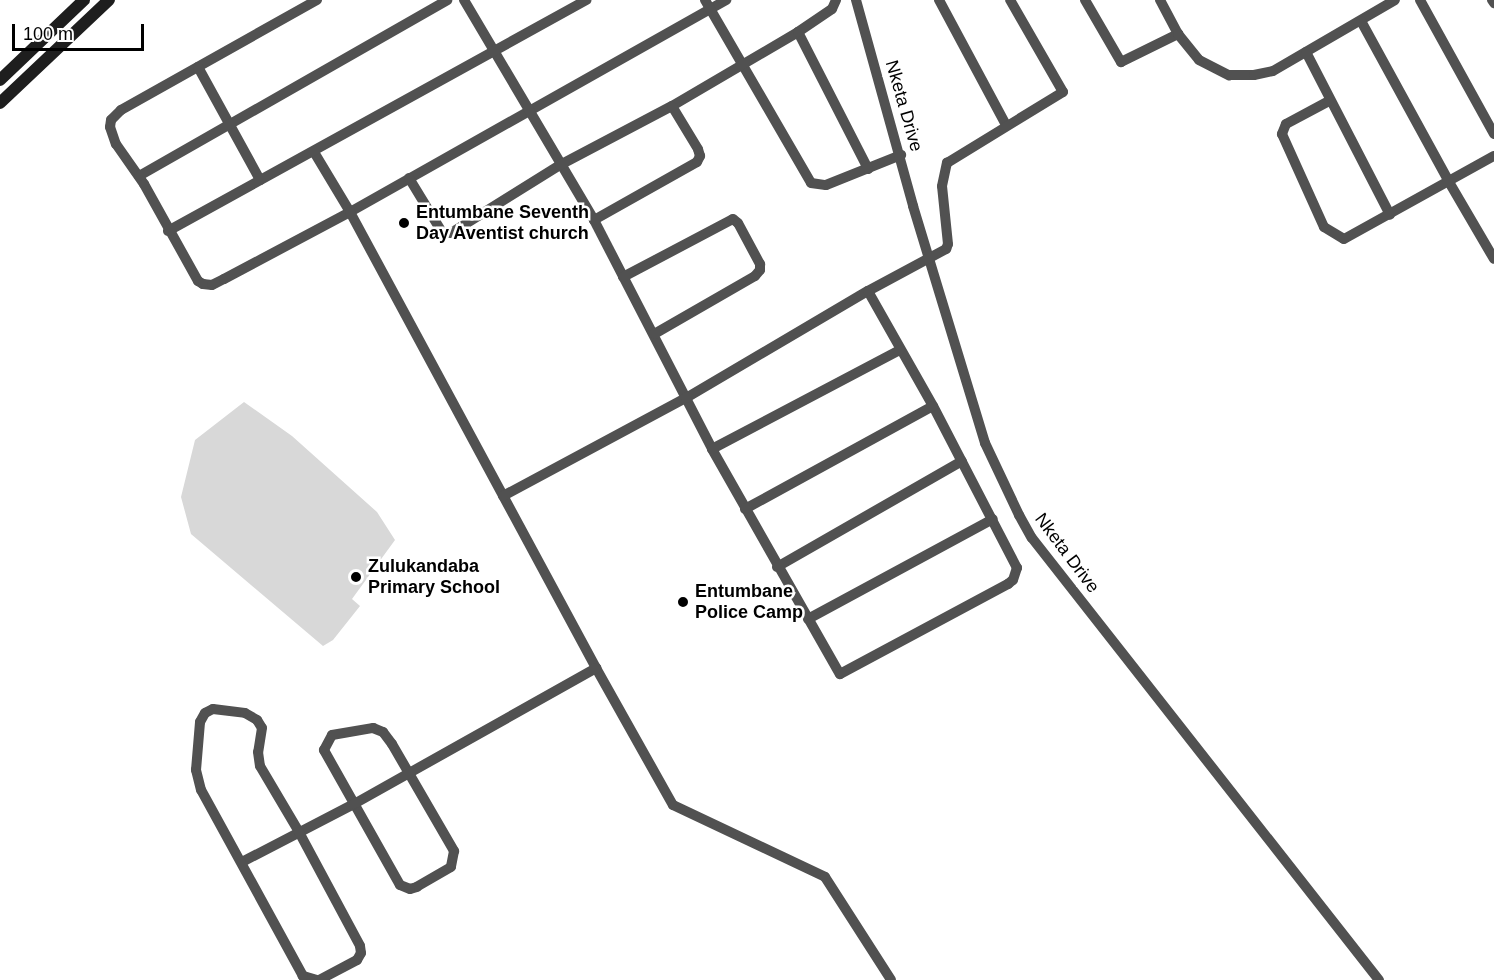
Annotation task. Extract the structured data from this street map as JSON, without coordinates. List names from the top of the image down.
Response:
{
  "streets": {
    "street": ["Nketa Drive"]
  },
  "places": ["Entumbane Seventh Day Aventist church", "Zulukandaba Primary School", "Entumbane Police Camp"],
  "scale_bar": "100 m"
}
